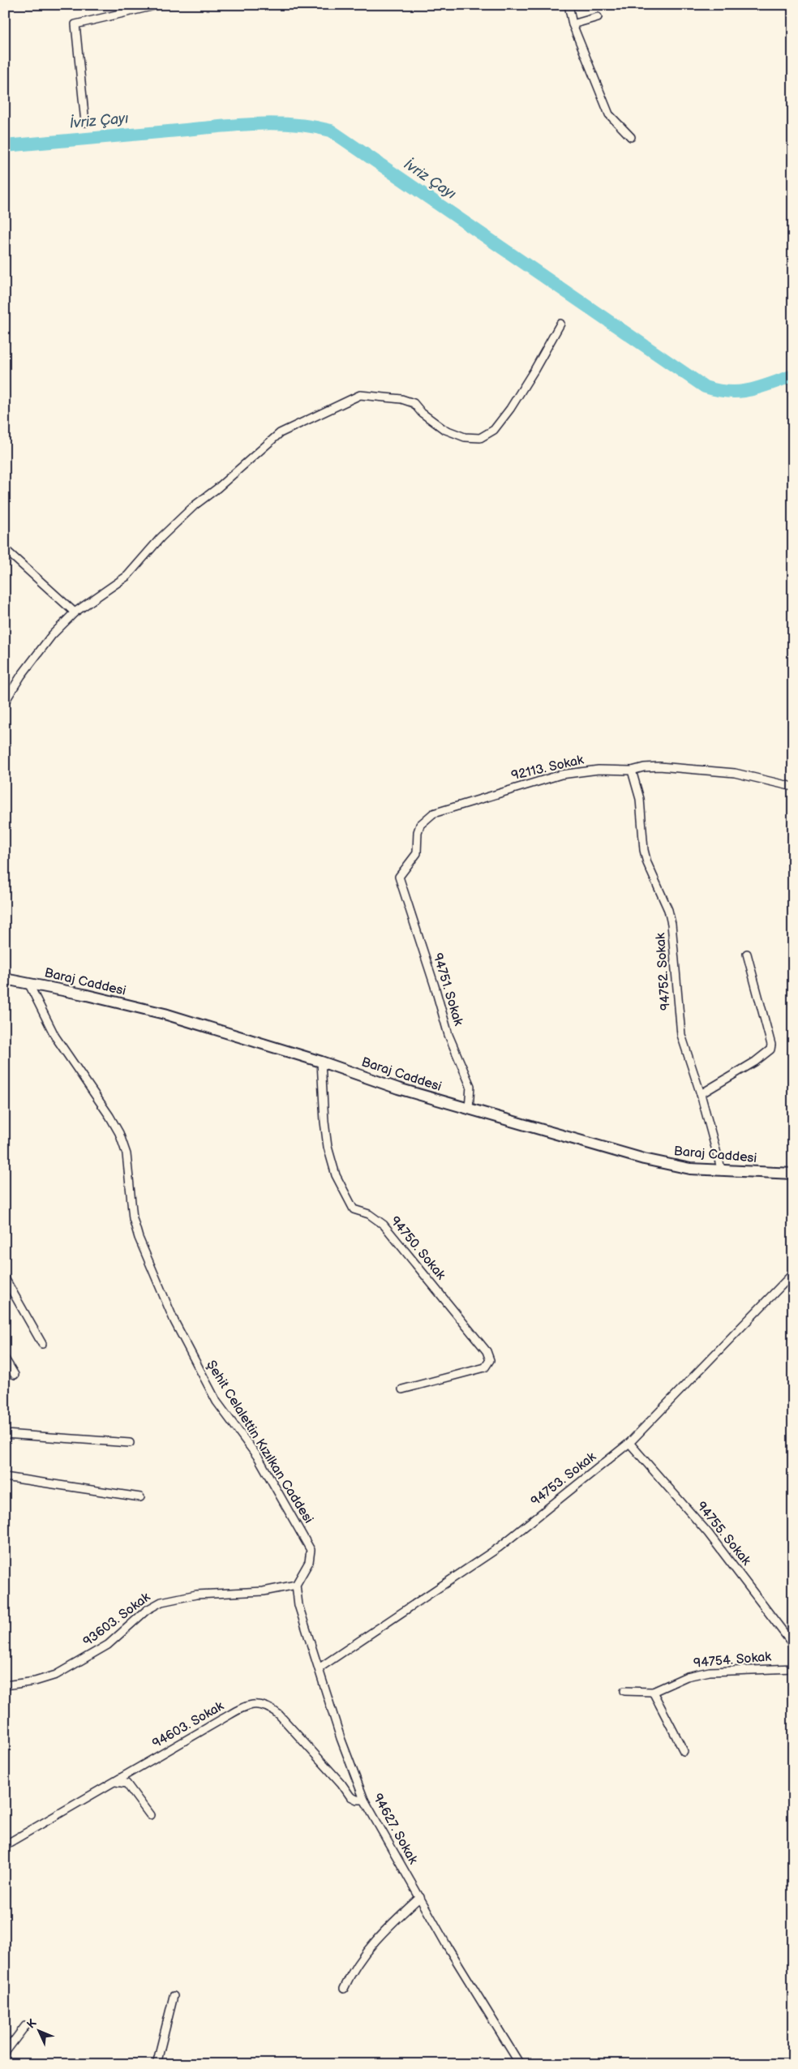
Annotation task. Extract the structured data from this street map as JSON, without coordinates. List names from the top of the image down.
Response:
{
  "streets": {
    "main road": ["Baraj Caddesi"],
    "street": [
      "92113. Sokak",
      "94752. Sokak",
      "94751. Sokak",
      "94750. Sokak",
      "Şehit Celalettin Kızılkan Caddesi",
      "94753. Sokak",
      "94755. Sokak",
      "93603. Sokak",
      "94754. Sokak",
      "94603. Sokak",
      "94627. Sokak"
    ]
  },
  "crossings": [
    ["92113. Sokak", "94752. Sokak"],
    ["92113. Sokak", "94751. Sokak"],
    ["94752. Sokak", "Baraj Caddesi"],
    ["Baraj Caddesi", "94751. Sokak"],
    ["Baraj Caddesi", "94750. Sokak"],
    ["Baraj Caddesi", "Şehit Celalettin Kızılkan Caddesi"],
    ["Şehit Celalettin Kızılkan Caddesi", "93603. Sokak"],
    ["Şehit Celalettin Kızılkan Caddesi", "94627. Sokak"],
    ["94753. Sokak", "94755. Sokak"],
    ["94753. Sokak", "94627. Sokak"],
    ["93603. Sokak", "94627. Sokak"],
    ["94603. Sokak", "94627. Sokak"]
  ],
  "water": ["İvriz Çayı"],
  "north": "top left"
}
